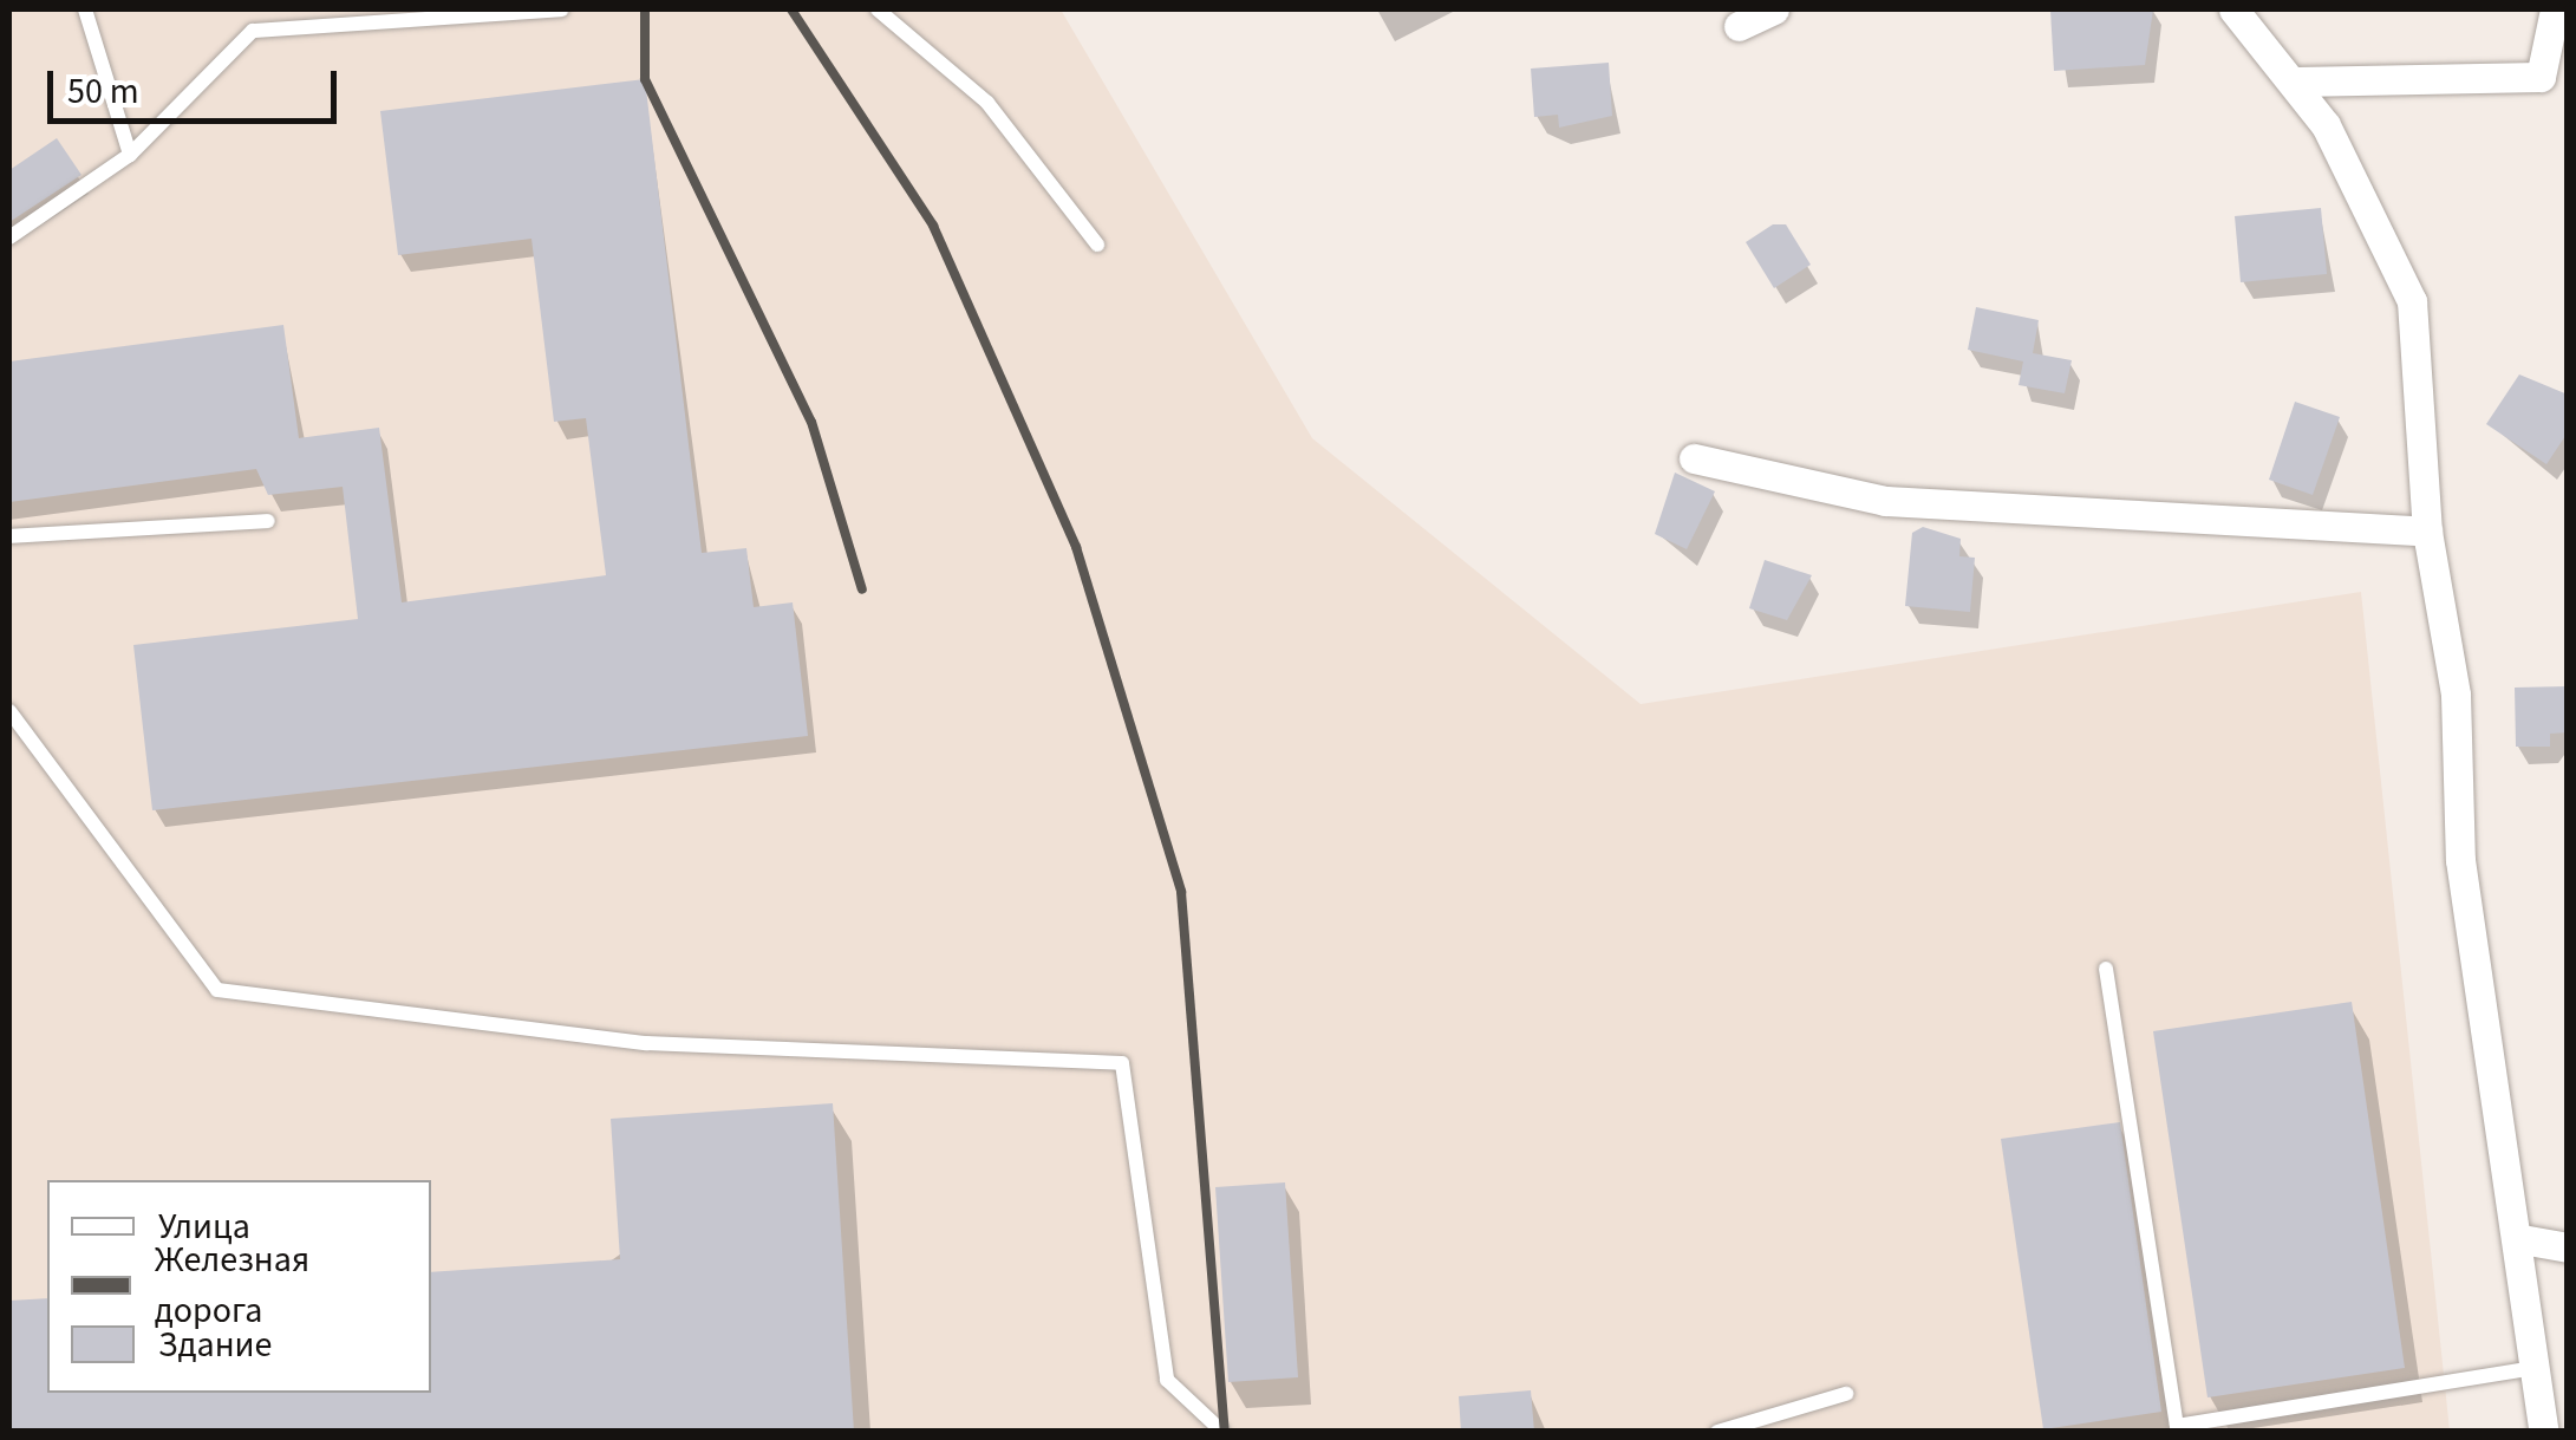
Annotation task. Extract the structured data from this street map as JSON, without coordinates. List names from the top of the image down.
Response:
{
  "legend": ["Улица", "Железная дорога", "Здание"],
  "scale_bar": "50 m"
}
